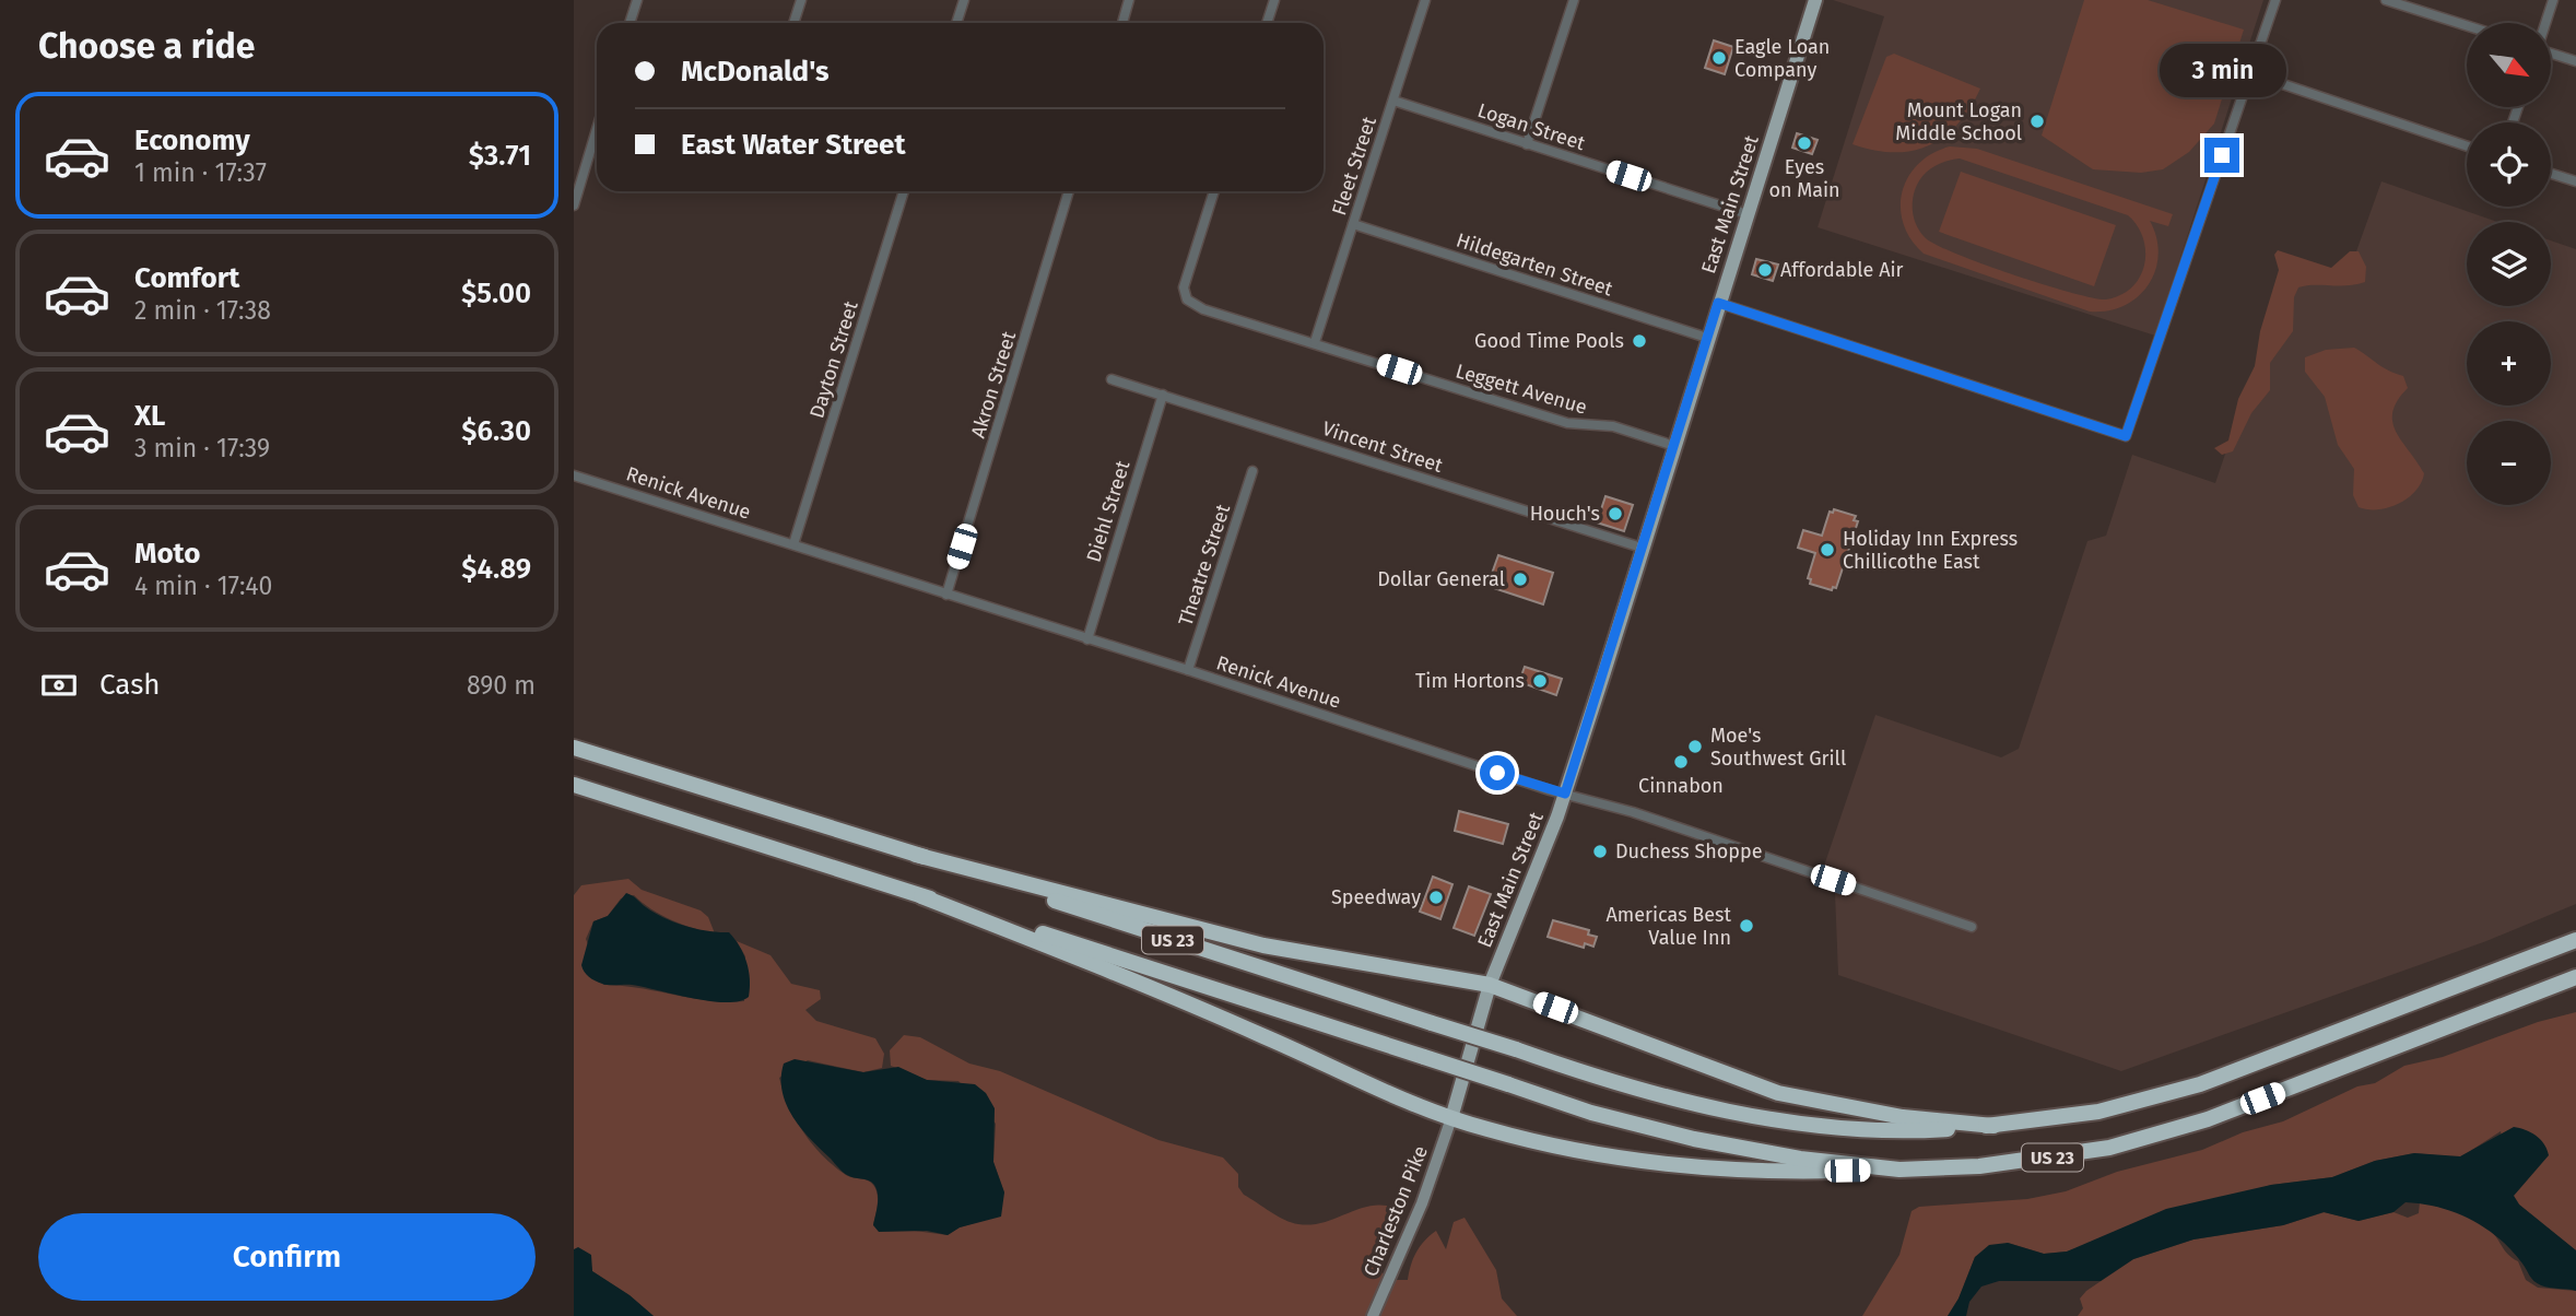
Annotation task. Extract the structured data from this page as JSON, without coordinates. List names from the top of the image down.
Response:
{
  "streets": {
    "highway": ["US 23"],
    "main road": ["East Main Street"],
    "street": [
      "Logan Street",
      "Fleet Street",
      "Hildegarten Street",
      "Dayton Street",
      "Akron Street",
      "Leggett Avenue",
      "Vincent Street",
      "Renick Avenue",
      "Diehl Street",
      "Theatre Street",
      "Charleston Pike"
    ]
  },
  "crossings": [
    ["Logan Street", "Fleet Street"],
    ["Logan Street", "East Main Street"],
    ["Fleet Street", "Hildegarten Street"],
    ["Fleet Street", "Leggett Avenue"],
    ["East Main Street", "Hildegarten Street"],
    ["East Main Street", "Leggett Avenue"],
    ["East Main Street", "Vincent Street"],
    ["East Main Street", "Renick Avenue"],
    ["East Main Street", "Charleston Pike"],
    ["Dayton Street", "Renick Avenue"],
    ["Akron Street", "Renick Avenue"],
    ["Vincent Street", "Diehl Street"],
    ["Renick Avenue", "Diehl Street"],
    ["Renick Avenue", "Theatre Street"]
  ],
  "places": [
    "Eagle Loan Company",
    "Mount Logan Middle School",
    "Eyes on Main",
    "Affordable Air",
    "Good Time Pools",
    "Houch's",
    "Holiday Inn Express Chillicothe East",
    "Dollar General",
    "Tim Hortons",
    "Moe's Southwest Grill",
    "Cinnabon",
    "Duchess Shoppe",
    "Speedway",
    "Americas Best Value Inn"
  ],
  "north": "bottom right",
  "page": {
    "heading": "Choose a ride",
    "map_buttons": ["+", "−"],
    "banner": ["McDonald's", "East Water Street"],
    "bubble": "3 min",
    "list": [
      {
        "name": "Economy",
        "note": "1 min · 17:37",
        "value": "$3.71"
      },
      {
        "name": "Comfort",
        "note": "2 min · 17:38",
        "value": "$5.00"
      },
      {
        "name": "XL",
        "note": "3 min · 17:39",
        "value": "$6.30"
      },
      {
        "name": "Moto",
        "note": "4 min · 17:40",
        "value": "$4.89"
      }
    ],
    "pay": ["Cash", "890 m"],
    "buttons": "Confirm"
  }
}
